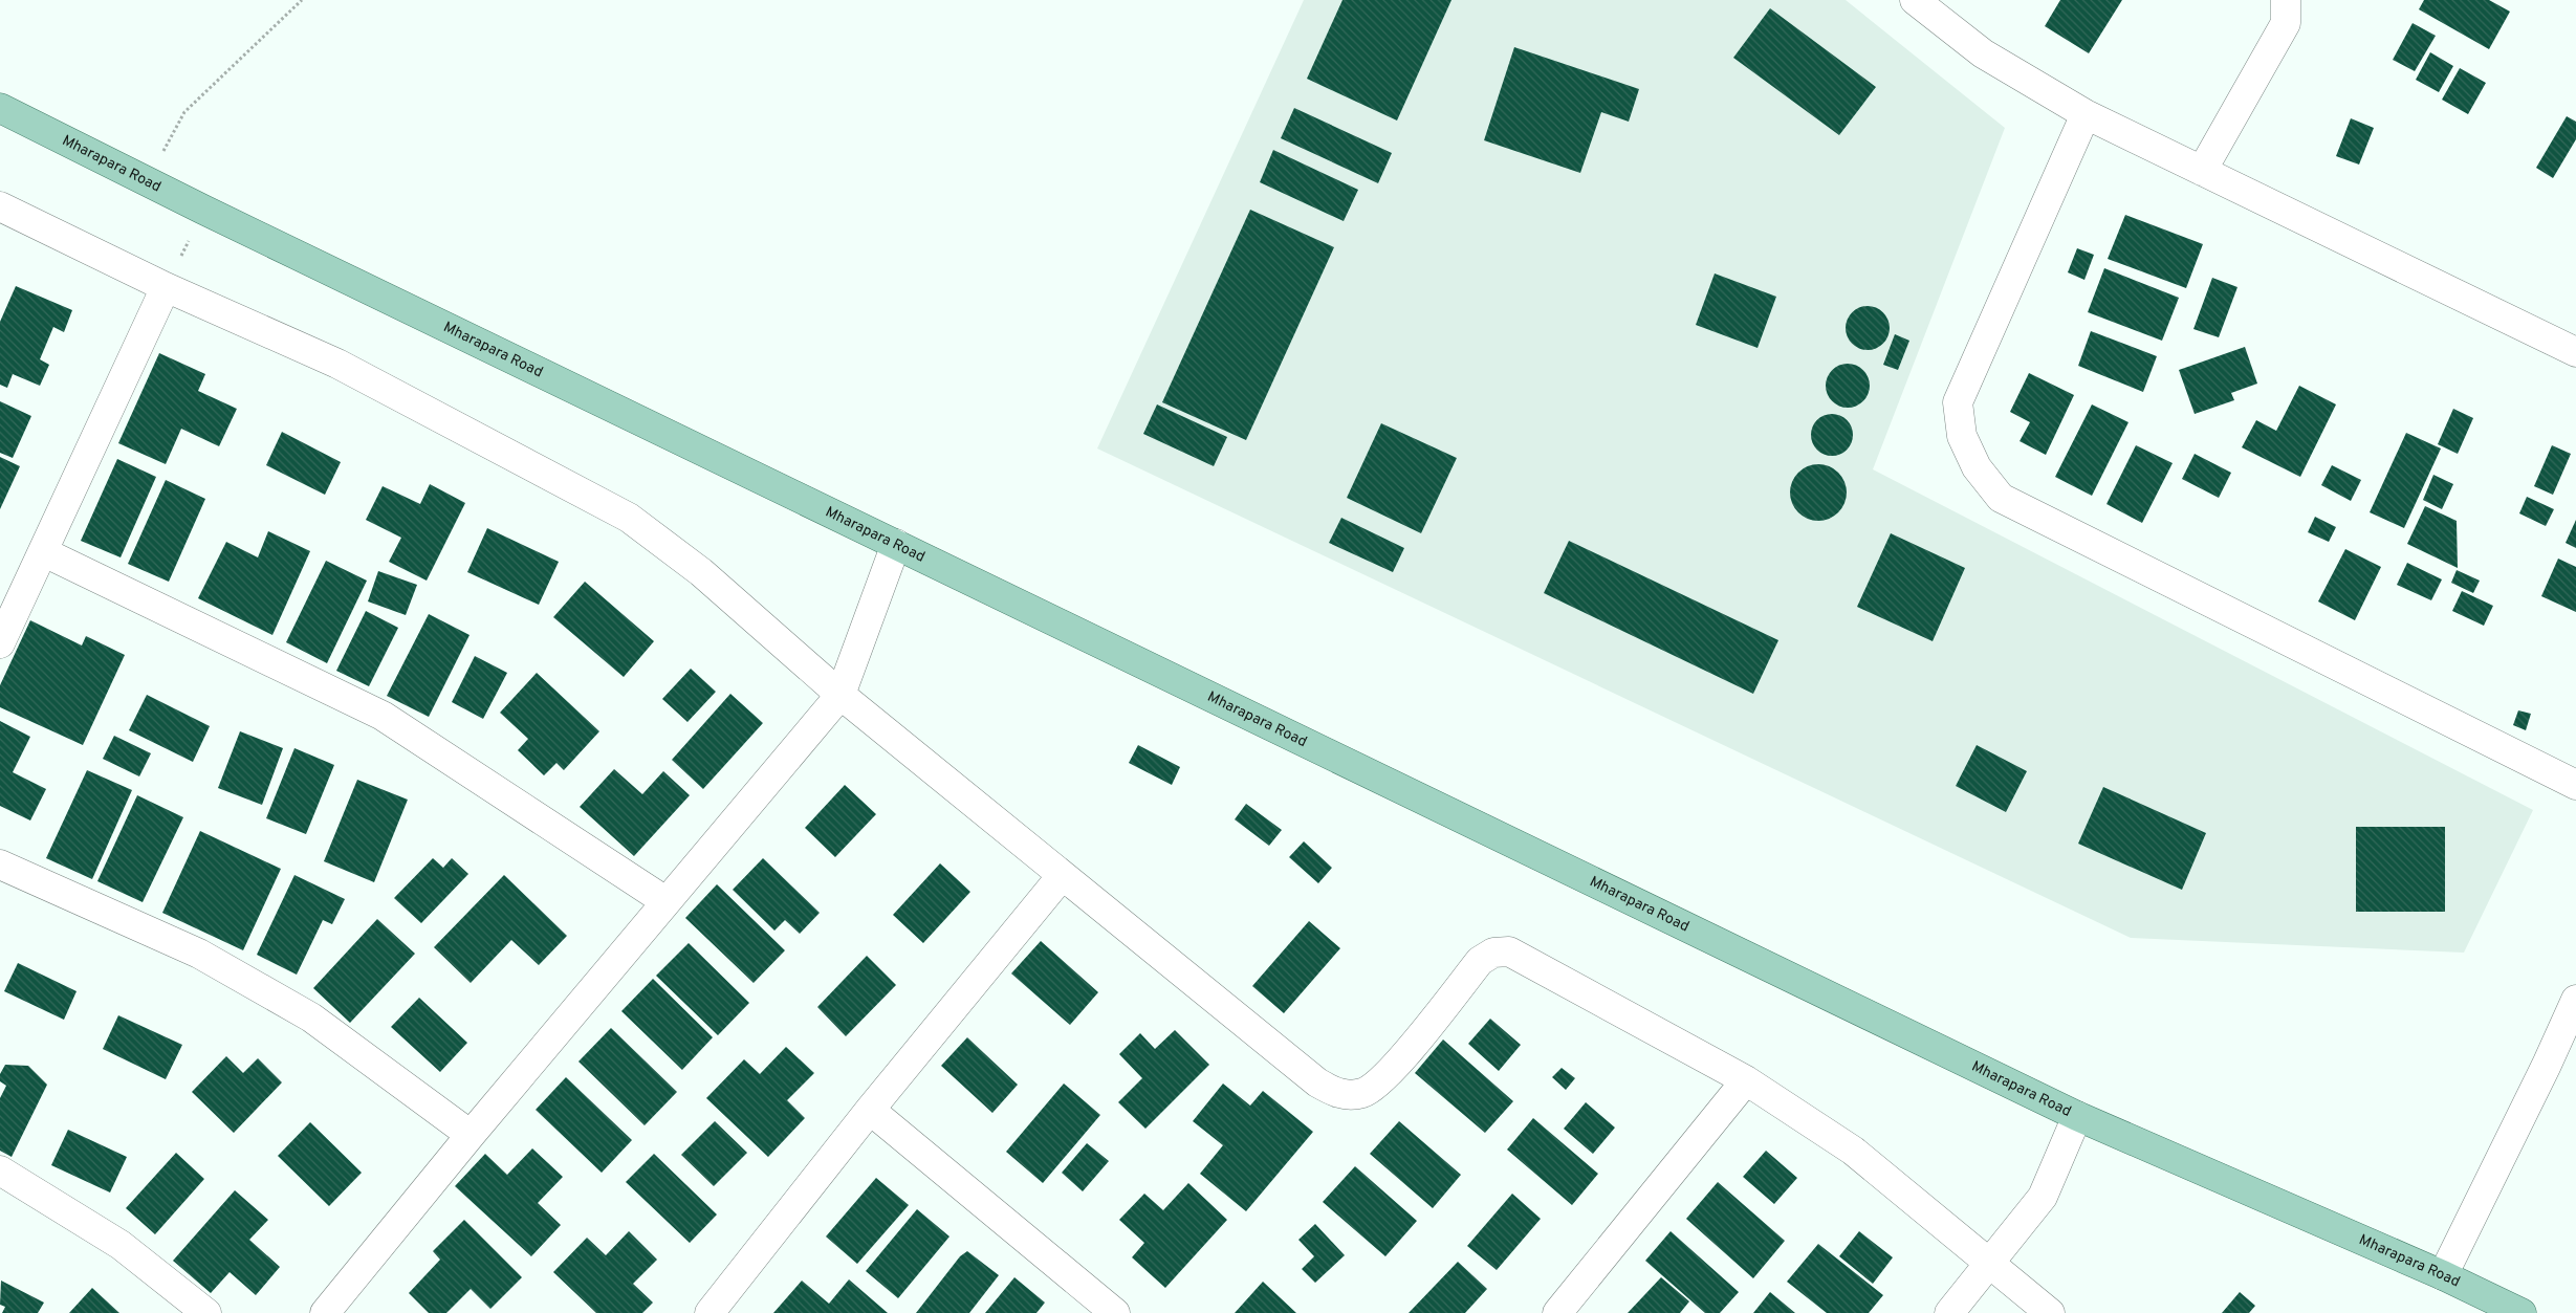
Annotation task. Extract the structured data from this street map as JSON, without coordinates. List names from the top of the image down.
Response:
{
  "streets": {
    "main road": ["Mharapara Road"]
  }
}
